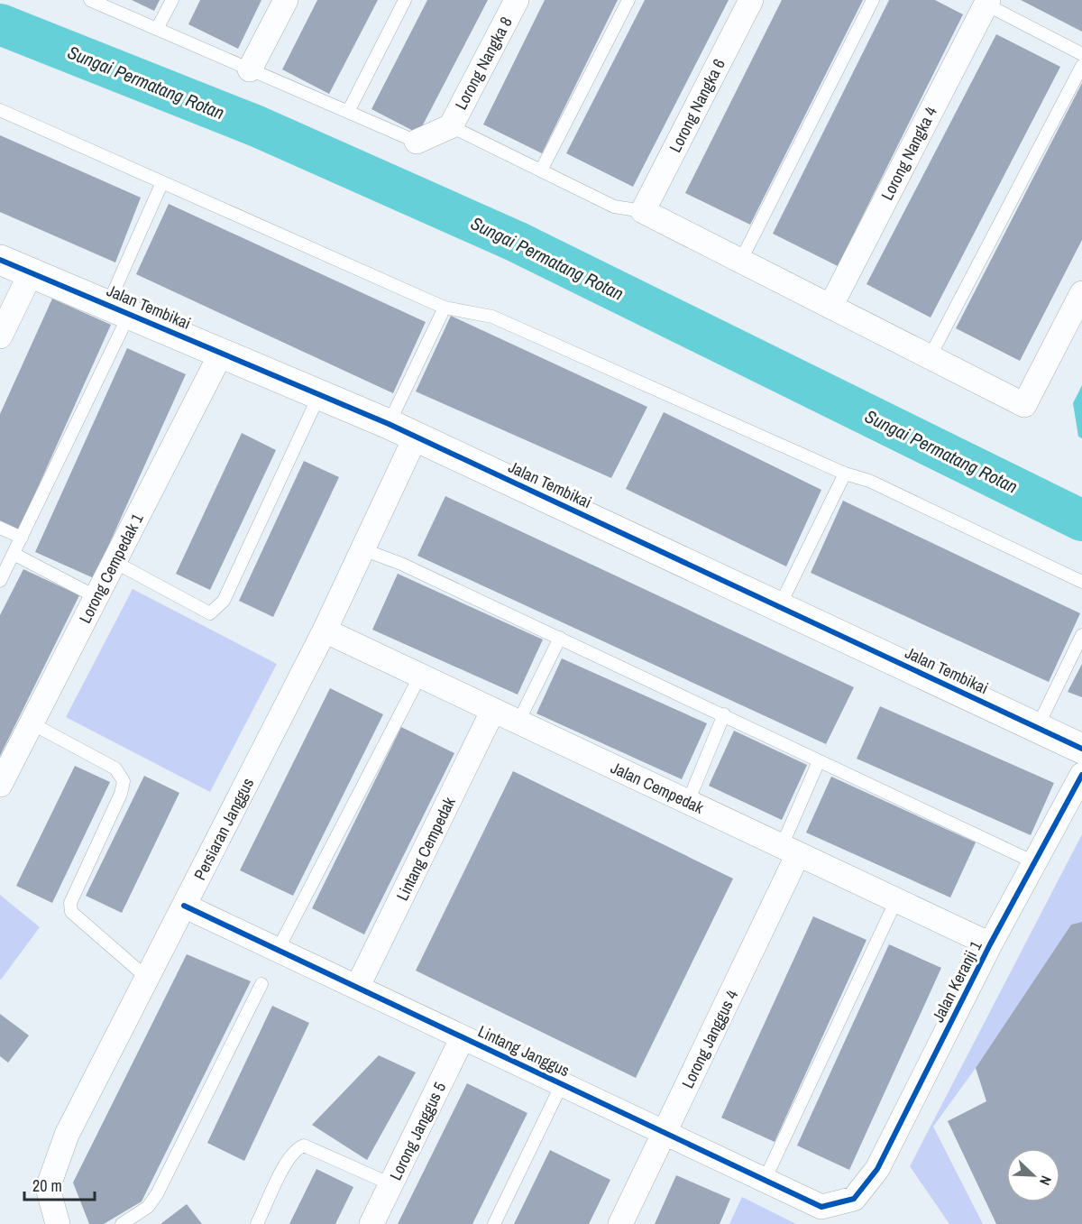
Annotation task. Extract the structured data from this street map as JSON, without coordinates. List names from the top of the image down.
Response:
{
  "streets": {
    "street": [
      "Lorong Nangka 8",
      "Lorong Nangka 6",
      "Lorong Nangka 4",
      "Jalan Tembikai",
      "Lorong Cempedak 1",
      "Jalan Cempedak",
      "Persiaran Janggus",
      "Lintang Cempedak",
      "Jalan Keranji 1",
      "Lorong Janggus 4",
      "Lintang Janggus",
      "Lorong Janggus 5"
    ]
  },
  "crossings": [
    ["Jalan Tembikai", "Lorong Cempedak 1"],
    ["Jalan Tembikai", "Persiaran Janggus"],
    ["Jalan Cempedak", "Persiaran Janggus"],
    ["Jalan Cempedak", "Lintang Cempedak"],
    ["Jalan Cempedak", "Jalan Keranji 1"],
    ["Jalan Cempedak", "Lorong Janggus 4"],
    ["Persiaran Janggus", "Lintang Janggus"],
    ["Lintang Cempedak", "Lintang Janggus"],
    ["Jalan Keranji 1", "Lintang Janggus"],
    ["Lorong Janggus 4", "Lintang Janggus"],
    ["Lintang Janggus", "Lorong Janggus 5"]
  ],
  "water": ["Sungai Permatang Rotan"],
  "scale_bar": "20 m",
  "north": "bottom right"
}
